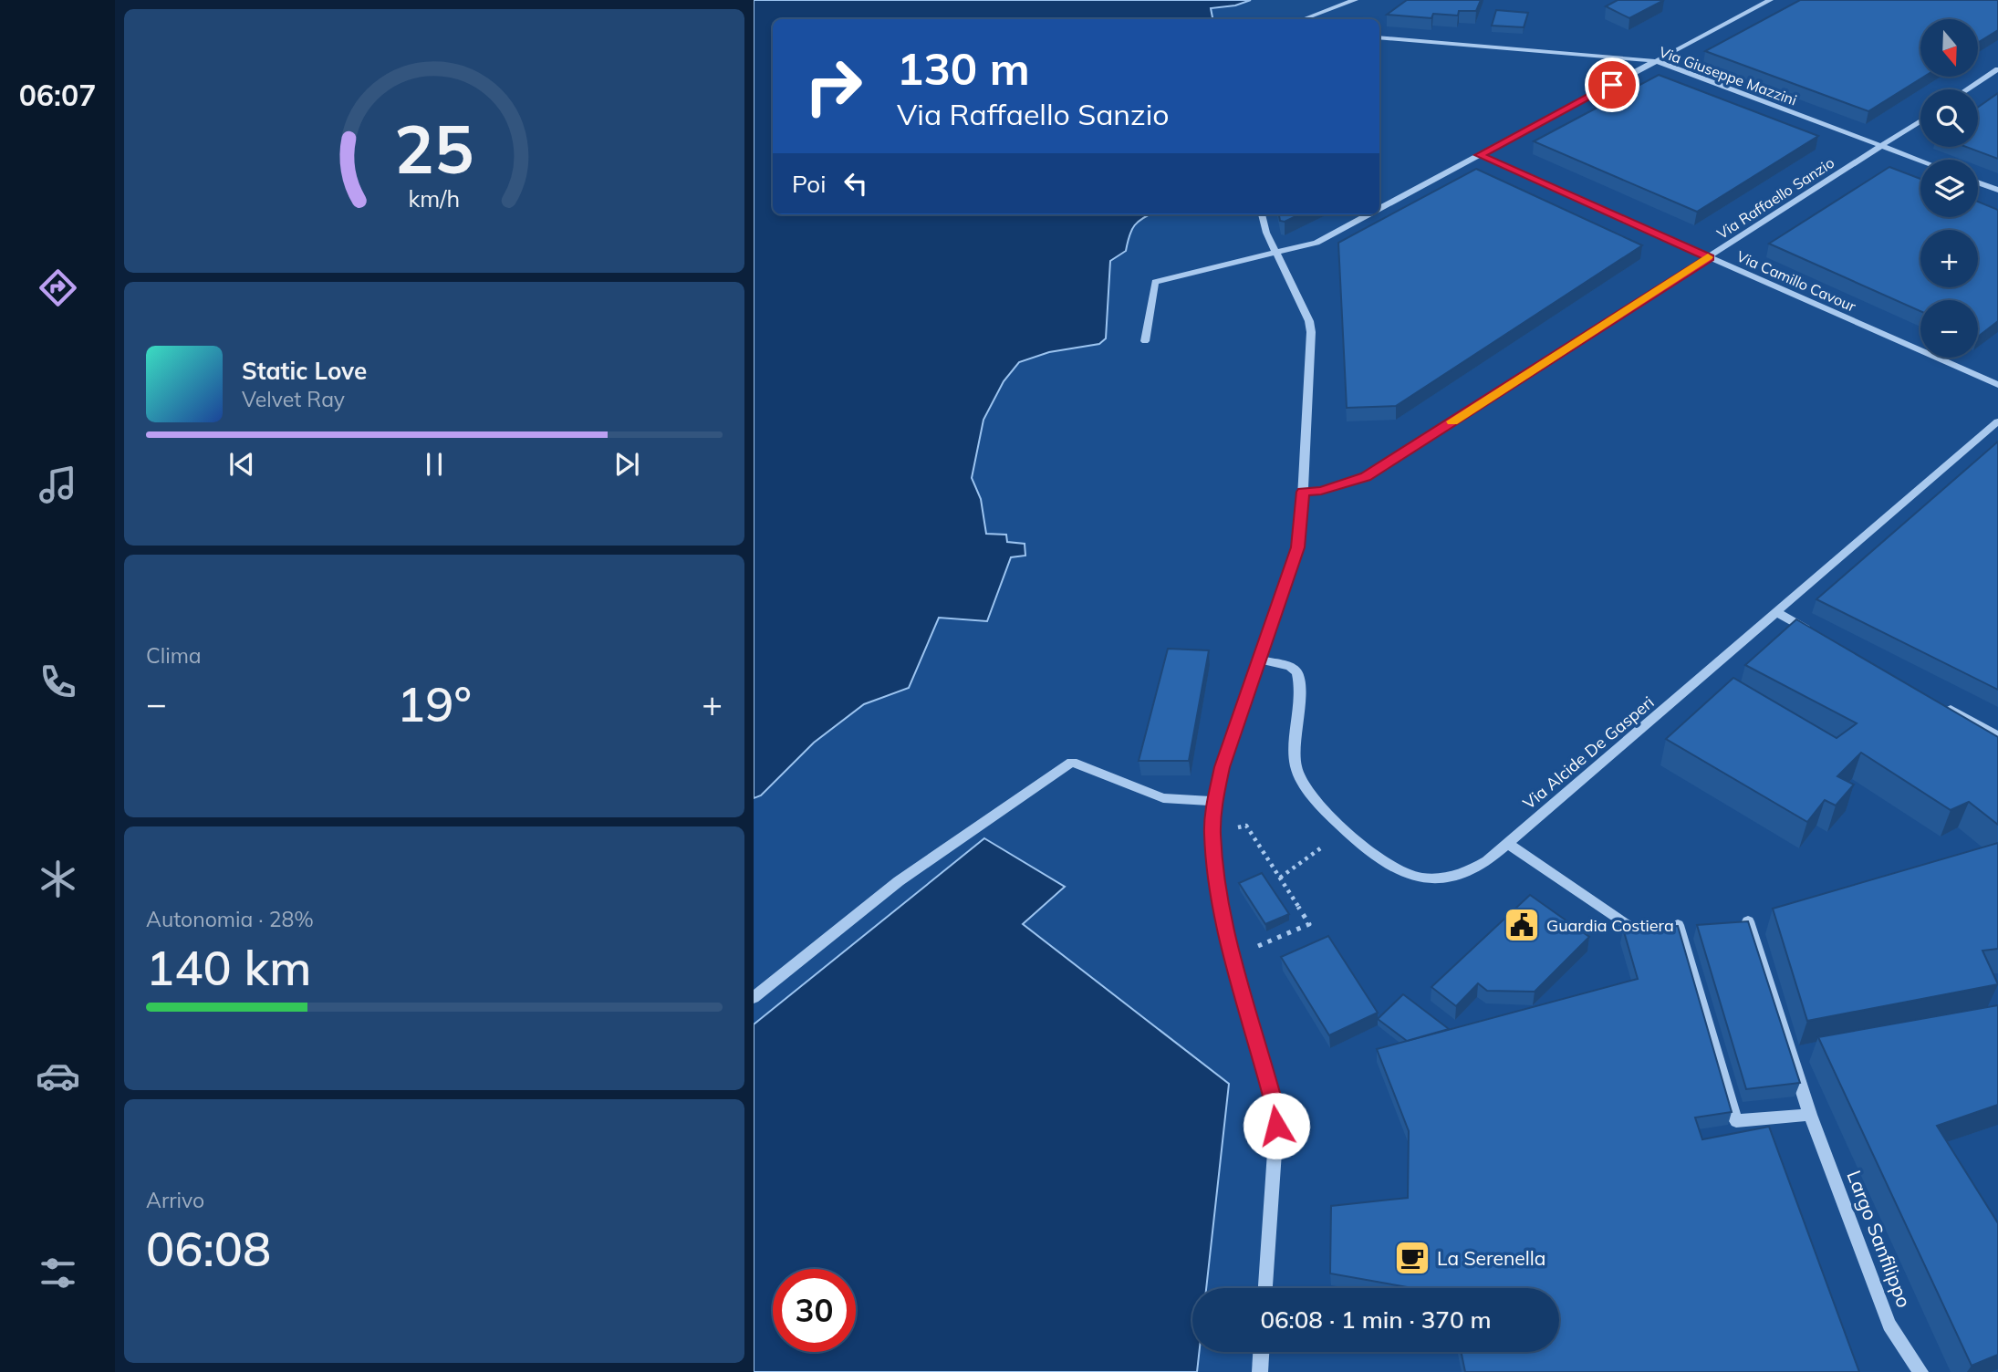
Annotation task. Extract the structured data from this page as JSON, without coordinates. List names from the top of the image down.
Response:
{
  "streets": {
    "street": [
      "Via Giuseppe Mazzini",
      "Via Raffaello Sanzio",
      "Via Camillo Cavour",
      "Via Alcide De Gasperi",
      "Largo Sanfilippo"
    ]
  },
  "crossings": [
    ["Via Giuseppe Mazzini", "Via Raffaello Sanzio"],
    ["Via Raffaello Sanzio", "Via Camillo Cavour"]
  ],
  "places": {
    "public building": ["Guardia Costiera"],
    "cafe": ["La Serenella"]
  },
  "north": "bottom",
  "page": {
    "tabs": "06:07",
    "map_buttons": ["+", "−"],
    "turn": ["130 m", "Via Raffaello Sanzio"],
    "then": "Poi",
    "song": ["Static Love", "Velvet Ray"],
    "tile": [
      "Clima",
      ["Autonomia · 28%", "140 km"],
      ["Arrivo", "06:08"]
    ],
    "heat": ["−", "19°", "+"],
    "limit": "30",
    "trip": "06:08 · 1 min · 370 m",
    "gauge": ["25", "km/h"]
  }
}
